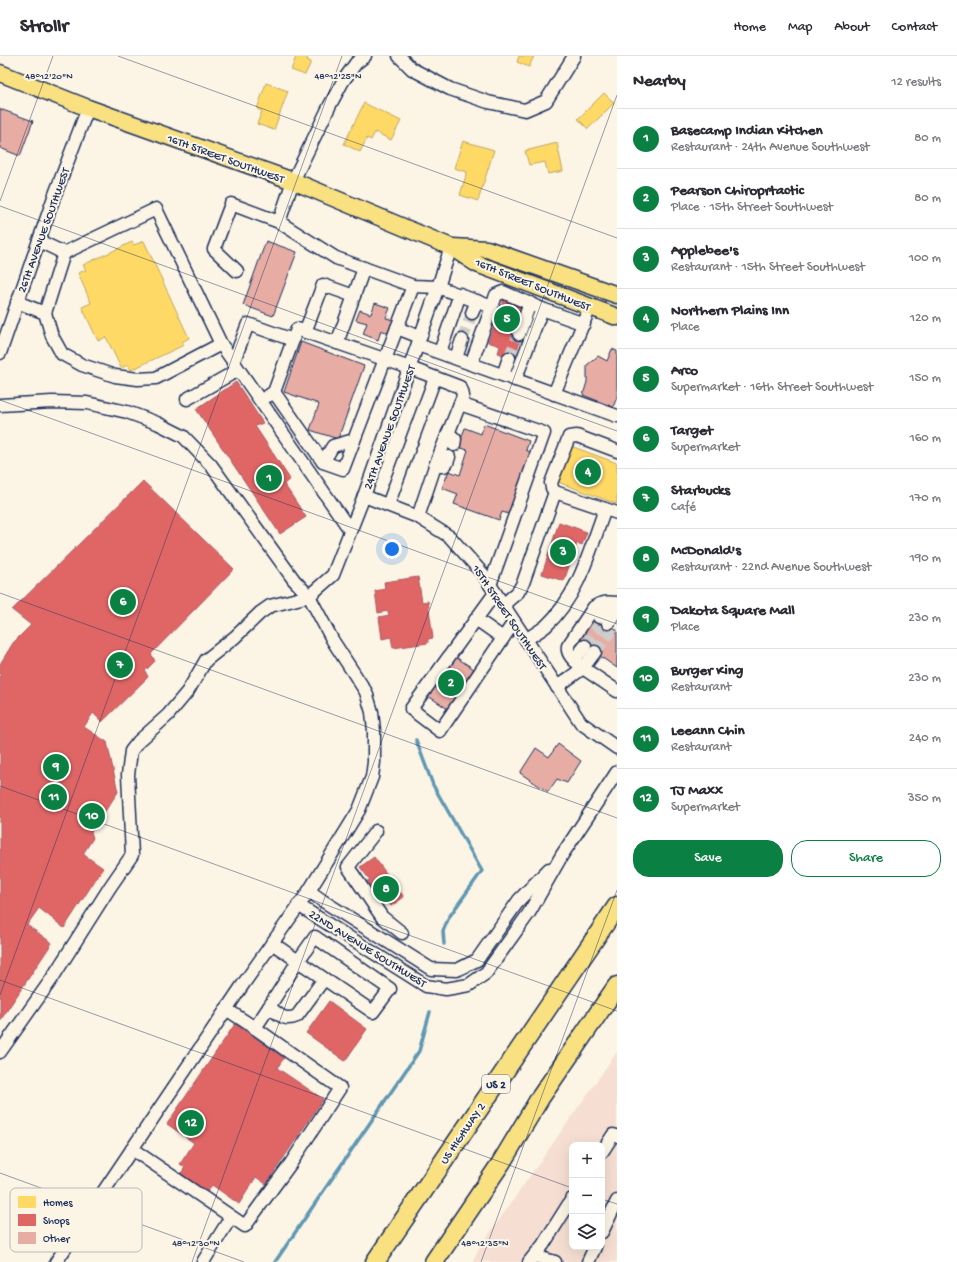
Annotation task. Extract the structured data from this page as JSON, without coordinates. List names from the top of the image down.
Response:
{
  "streets": {
    "highway": ["US 2", "US HIGHWAY 2"],
    "main road": ["16TH STREET SOUTHWEST"],
    "street": [
      "26TH AVENUE SOUTHWEST",
      "24TH AVENUE SOUTHWEST",
      "15TH STREET SOUTHWEST",
      "22ND AVENUE SOUTHWEST"
    ]
  },
  "crossings": [
    ["16TH STREET SOUTHWEST", "26TH AVENUE SOUTHWEST"],
    ["16TH STREET SOUTHWEST", "24TH AVENUE SOUTHWEST"],
    ["24TH AVENUE SOUTHWEST", "15TH STREET SOUTHWEST"]
  ],
  "legend": ["Homes", "Shops", "Other"],
  "page": {
    "header": "Strollr",
    "nav": [
      "Home",
      "Map",
      "About",
      "Contact"
    ],
    "heading": ["Nearby", "12 results"],
    "list": [
      {
        "mark": "1",
        "name": "Basecamp Indian Kitchen",
        "note": "Restaurant · 24th Avenue Southwest",
        "value": "80 m"
      },
      {
        "mark": "2",
        "name": "Pearson Chiroprtactic",
        "note": "Place · 15th Street Southwest",
        "value": "80 m"
      },
      {
        "mark": "3",
        "name": "Applebee's",
        "note": "Restaurant · 15th Street Southwest",
        "value": "100 m"
      },
      {
        "mark": "4",
        "name": "Northern Plains Inn",
        "note": "Place",
        "value": "120 m"
      },
      {
        "mark": "5",
        "name": "Arco",
        "note": "Supermarket · 16th Street Southwest",
        "value": "150 m"
      },
      {
        "mark": "6",
        "name": "Target",
        "note": "Supermarket",
        "value": "160 m"
      },
      {
        "mark": "7",
        "name": "Starbucks",
        "note": "Café",
        "value": "170 m"
      },
      {
        "mark": "8",
        "name": "McDonald's",
        "note": "Restaurant · 22nd Avenue Southwest",
        "value": "190 m"
      },
      {
        "mark": "9",
        "name": "Dakota Square Mall",
        "note": "Place",
        "value": "230 m"
      },
      {
        "mark": "10",
        "name": "Burger King",
        "note": "Restaurant",
        "value": "230 m"
      },
      {
        "mark": "11",
        "name": "Leeann Chin",
        "note": "Restaurant",
        "value": "240 m"
      },
      {
        "mark": "12",
        "name": "TJ Maxx",
        "note": "Supermarket",
        "value": "350 m"
      }
    ],
    "pins": [
      "5",
      "4",
      "1",
      "3",
      "6",
      "7",
      "2",
      "9",
      "11",
      "10",
      "8",
      "12"
    ],
    "buttons": ["Save", "Share"],
    "map_buttons": ["+", "−"]
  },
  "coordinates": [
    "48°12'20\"N",
    "48°12'25\"N",
    "48°12'30\"N",
    "48°12'35\"N"
  ]
}
